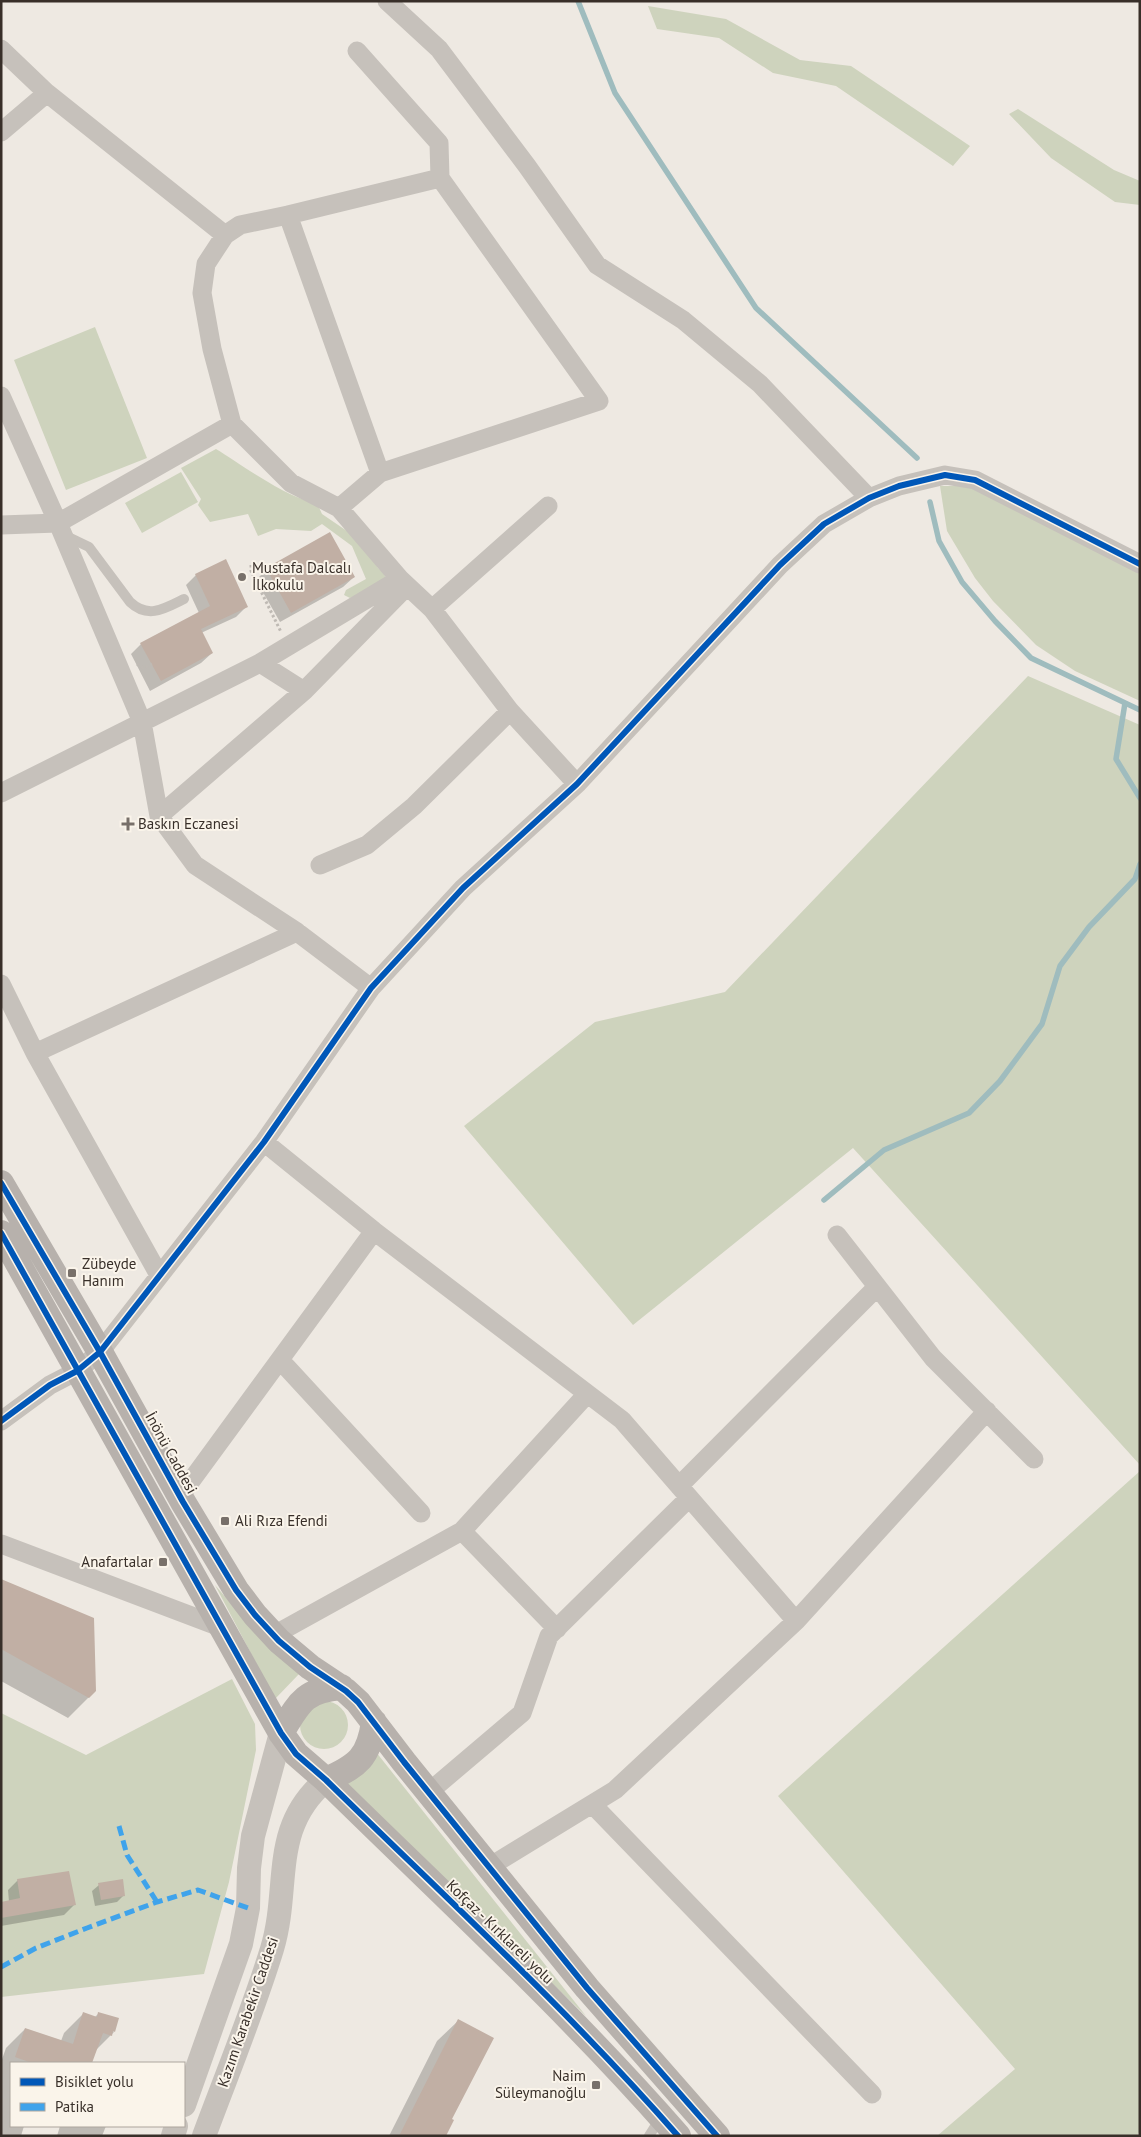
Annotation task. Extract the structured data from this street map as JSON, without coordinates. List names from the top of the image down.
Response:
{
  "streets": {
    "main road": ["İnönü Caddesi", "Kofçaz - Kırklareli yolu"],
    "street": ["Kazım Karabekir Caddesi"]
  },
  "crossings": [
    ["İnönü Caddesi", "Kofçaz - Kırklareli yolu"],
    ["İnönü Caddesi", "Kazım Karabekir Caddesi"],
    ["Kofçaz - Kırklareli yolu", "Kazım Karabekir Caddesi"]
  ],
  "places": {
    "other": ["Mustafa Dalcalı İlkokulu"],
    "health": ["Baskın Eczanesi"],
    "transit": [
      "Zübeyde Hanım",
      "Ali Rıza Efendi",
      "Anafartalar",
      "Naim Süleymanoğlu"
    ]
  },
  "legend": ["Bisiklet yolu", "Patika"]
}
